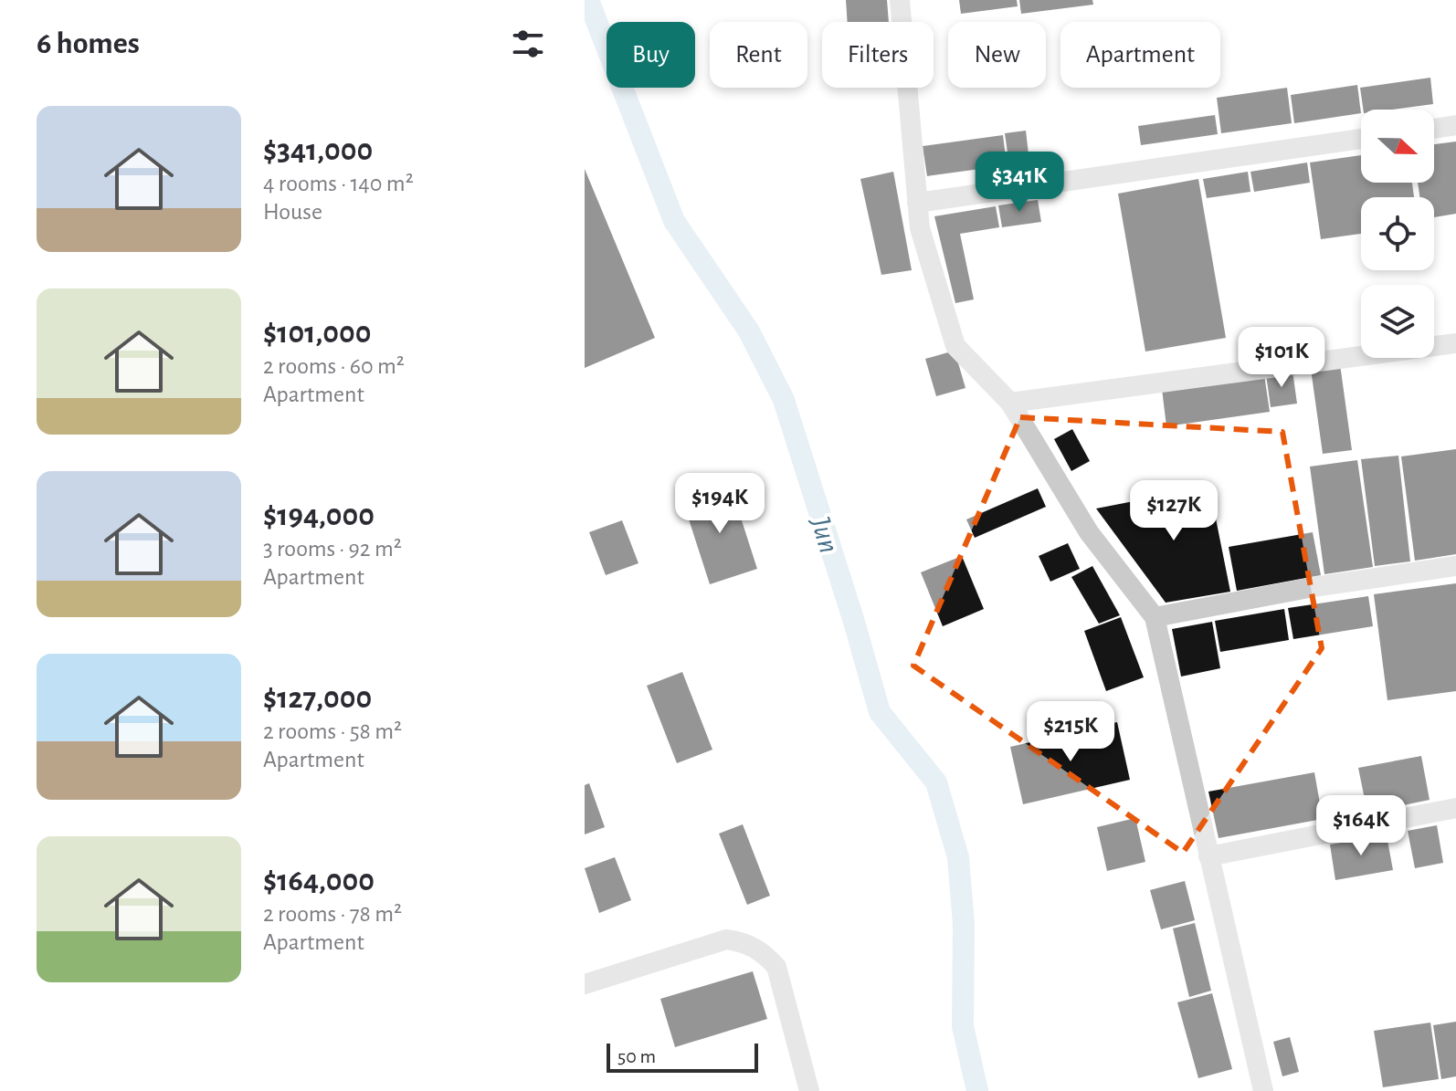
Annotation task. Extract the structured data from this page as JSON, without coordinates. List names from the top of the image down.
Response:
{
  "water": ["Jun"],
  "scale_bar": "50 m",
  "north": "right",
  "page": {
    "heading": "6 homes",
    "chip": [
      "Buy",
      "Rent",
      "Filters",
      "New",
      "Apartment"
    ],
    "list": [
      {
        "name": "$341,000",
        "note": "4 rooms · 140 m² · House"
      },
      {
        "name": "$101,000",
        "note": "2 rooms · 60 m² · Apartment"
      },
      {
        "name": "$194,000",
        "note": "3 rooms · 92 m² · Apartment"
      },
      {
        "name": "$127,000",
        "note": "2 rooms · 58 m² · Apartment"
      },
      {
        "name": "$164,000",
        "note": "2 rooms · 78 m² · Apartment"
      }
    ],
    "price": [
      "$341K",
      "$101K",
      "$194K",
      "$127K",
      "$215K",
      "$164K"
    ],
    "scale": "50 m"
  }
}
